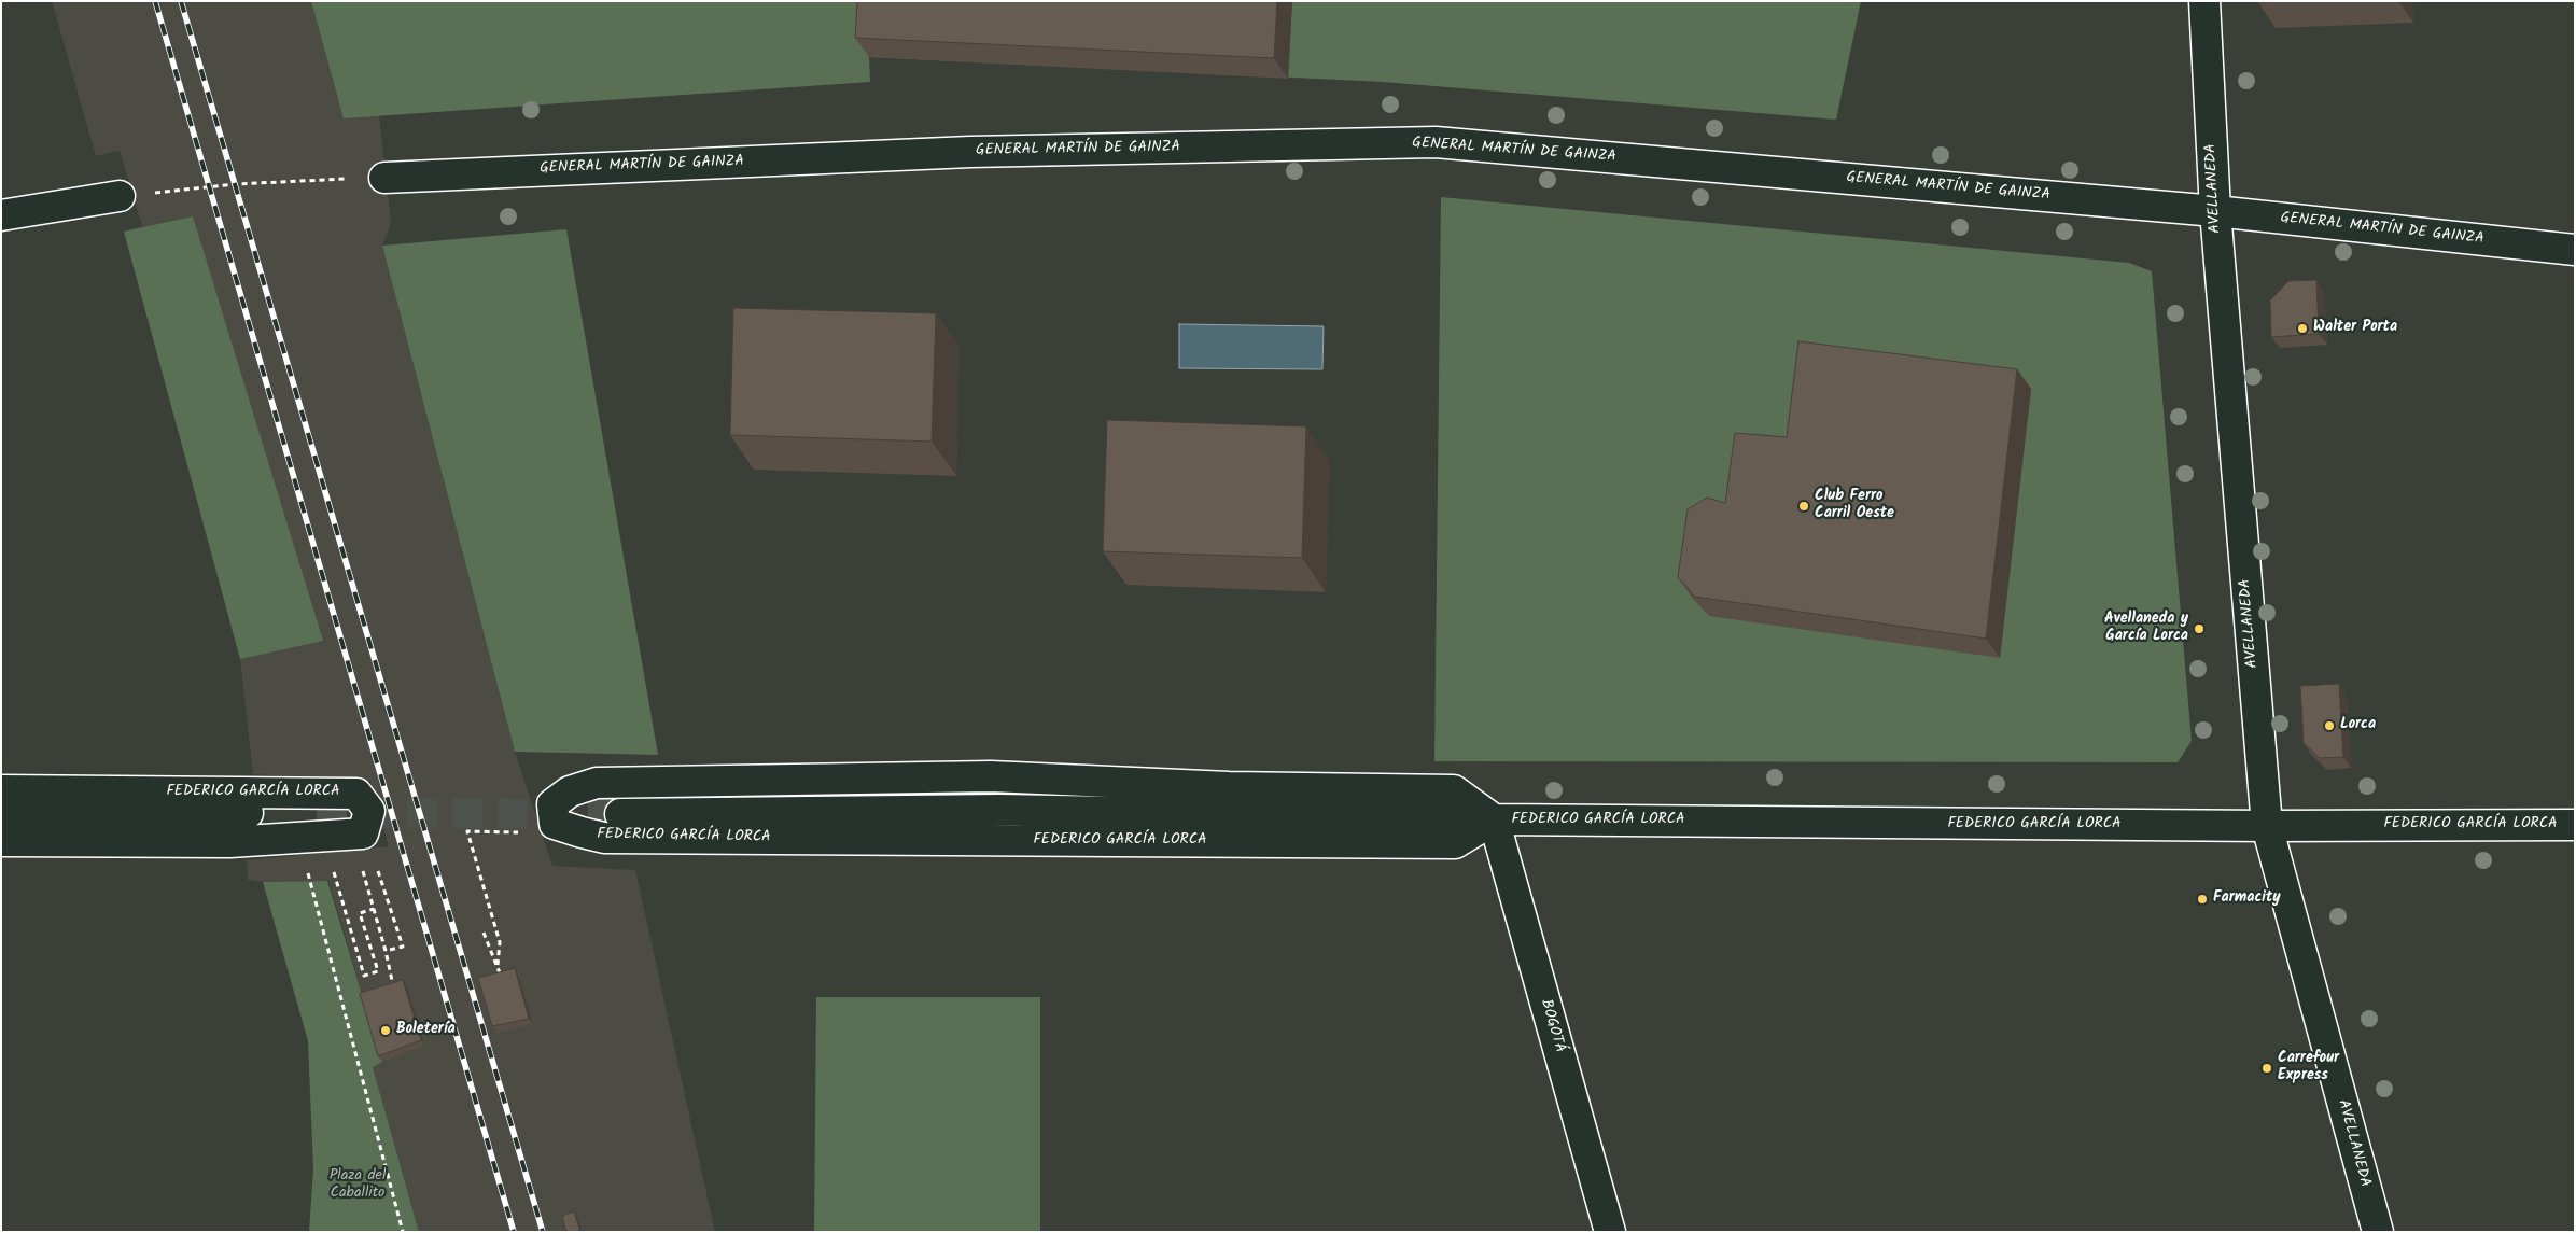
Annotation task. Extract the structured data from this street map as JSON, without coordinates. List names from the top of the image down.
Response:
{
  "streets": {
    "street": [
      "GENERAL MARTÍN DE GAINZA",
      "AVELLANEDA",
      "FEDERICO GARCÍA LORCA",
      "BOGOTÁ"
    ]
  },
  "crossings": [
    ["GENERAL MARTÍN DE GAINZA", "AVELLANEDA"],
    ["AVELLANEDA", "FEDERICO GARCÍA LORCA"],
    ["FEDERICO GARCÍA LORCA", "BOGOTÁ"]
  ],
  "parks": ["Plaza del Caballito"],
  "places": [
    "Walter Porta",
    "Club Ferro Carril Oeste",
    "Avellaneda y García Lorca",
    "Lorca",
    "Farmacity",
    "Boletería",
    "Carrefour Express"
  ]
}
